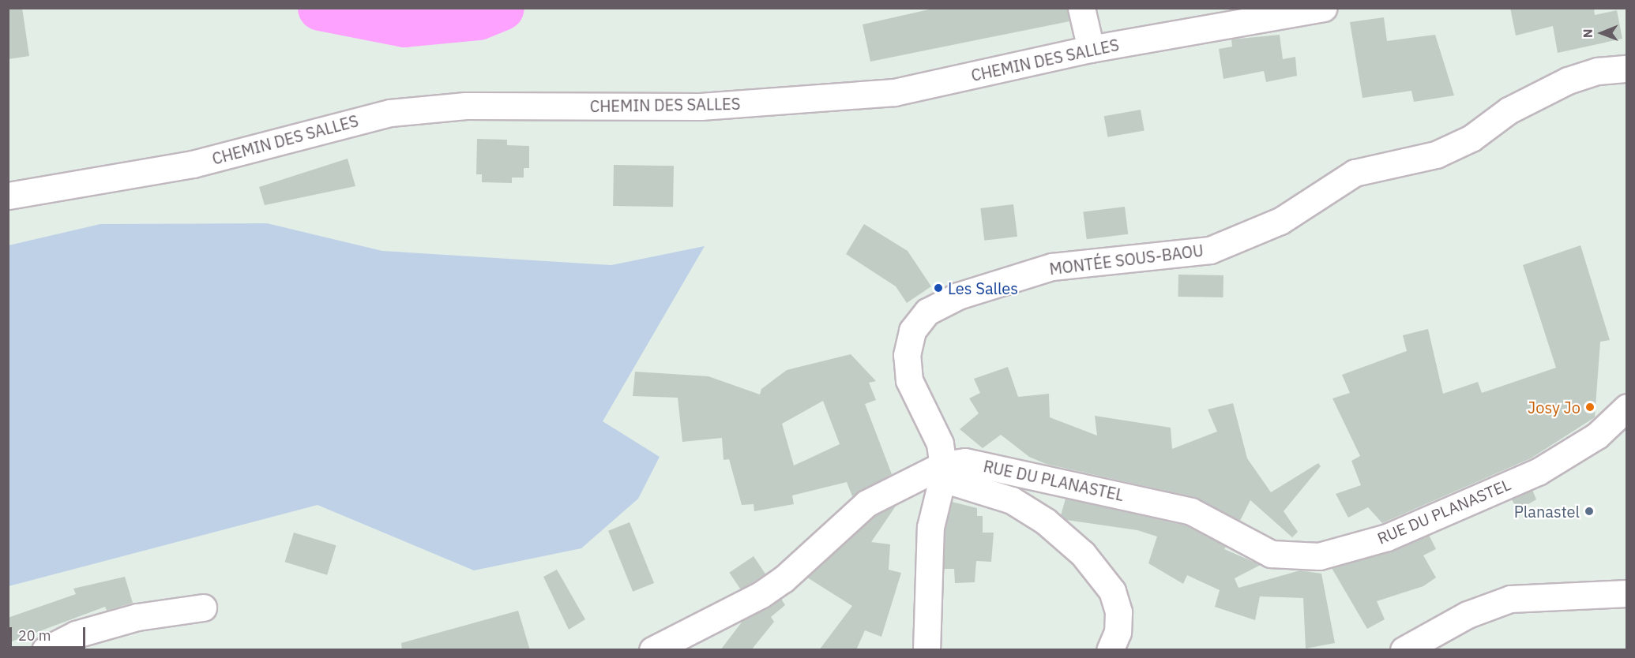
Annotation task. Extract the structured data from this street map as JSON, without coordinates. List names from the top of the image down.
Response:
{
  "streets": {
    "street": ["CHEMIN DES SALLES", "MONTÉE SOUS-BAOU", "RUE DU PLANASTEL"]
  },
  "crossings": [
    ["MONTÉE SOUS-BAOU", "RUE DU PLANASTEL"]
  ],
  "places": ["Les Salles", "Josy Jo", "Planastel"],
  "scale_bar": "20 m",
  "north": "left"
}
